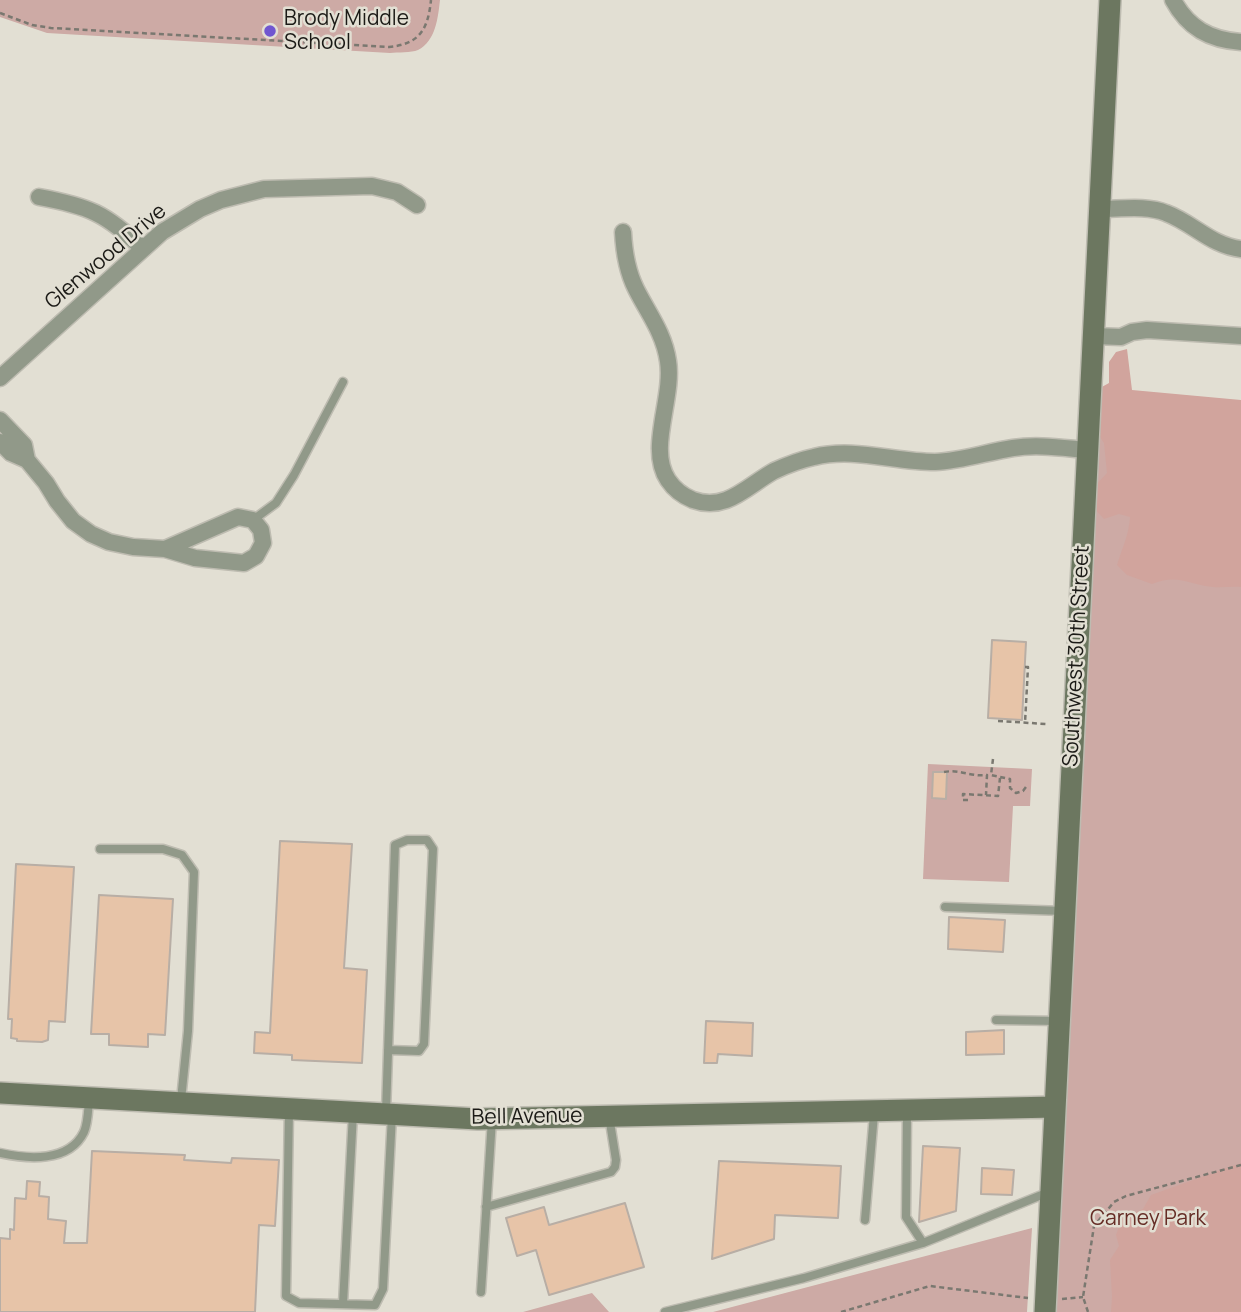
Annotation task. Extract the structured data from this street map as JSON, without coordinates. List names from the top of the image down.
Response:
{
  "streets": {
    "street": ["Glenwood Drive", "Southwest 30th Street", "Bell Avenue"]
  },
  "crossings": [
    ["Southwest 30th Street", "Bell Avenue"]
  ],
  "parks": ["Carney Park"],
  "places": ["Brody Middle School"]
}
